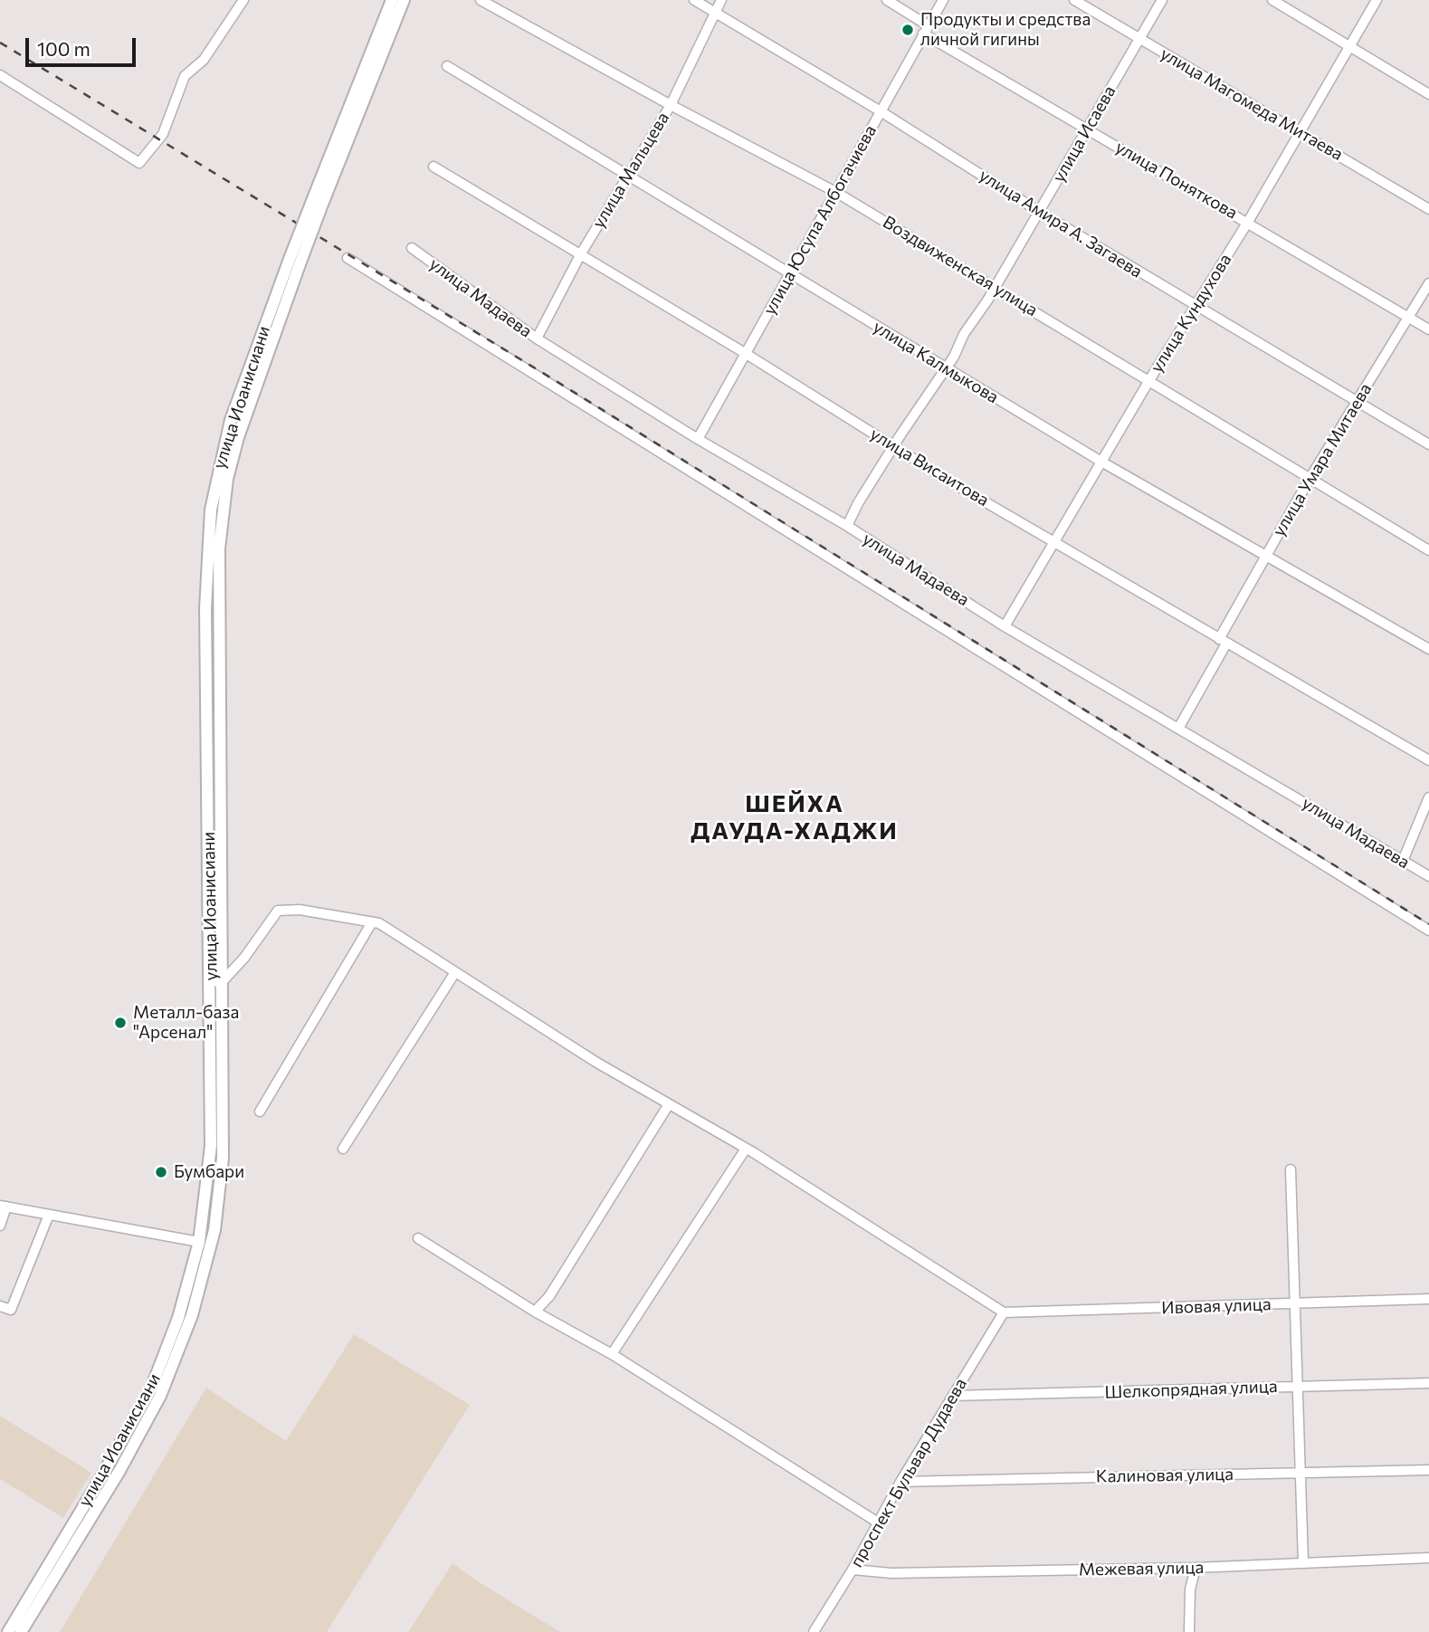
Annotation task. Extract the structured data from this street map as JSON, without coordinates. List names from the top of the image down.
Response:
{
  "streets": {
    "main road": ["улица Иоанисиани"],
    "street": [
      "улица Магомеда Митаева",
      "улица Исаева",
      "улица Мальцева",
      "улица Поняткова",
      "улица Юсупа Албогачиева",
      "улица Амира А. Загаева",
      "Воздвиженская улица",
      "улица Мадаева",
      "улица Кундухова",
      "улица Калмыкова",
      "улица Умара Митаева",
      "улица Висаитова",
      "Ивовая улица",
      "Шелкопрядная улица",
      "проспект Бульвар Дудаева",
      "Калиновая улица",
      "Межевая улица"
    ]
  },
  "crossings": [
    ["улица Магомеда Митаева", "улица Исаева"],
    ["улица Магомеда Митаева", "улица Кундухова"],
    ["улица Исаева", "улица Поняткова"],
    ["улица Исаева", "улица Амира А. Загаева"],
    ["улица Исаева", "Воздвиженская улица"],
    ["улица Исаева", "улица Мадаева"],
    ["улица Исаева", "улица Калмыкова"],
    ["улица Исаева", "улица Висаитова"],
    ["улица Мальцева", "улица Амира А. Загаева"],
    ["улица Мальцева", "Воздвиженская улица"],
    ["улица Мальцева", "улица Мадаева"],
    ["улица Мальцева", "улица Калмыкова"],
    ["улица Мальцева", "улица Висаитова"],
    ["улица Поняткова", "улица Юсупа Албогачиева"],
    ["улица Поняткова", "улица Кундухова"],
    ["улица Поняткова", "улица Умара Митаева"],
    ["улица Юсупа Албогачиева", "улица Амира А. Загаева"],
    ["улица Юсупа Албогачиева", "Воздвиженская улица"],
    ["улица Юсупа Албогачиева", "улица Мадаева"],
    ["улица Юсупа Албогачиева", "улица Калмыкова"],
    ["улица Юсупа Албогачиева", "улица Висаитова"],
    ["улица Амира А. Загаева", "улица Кундухова"],
    ["улица Амира А. Загаева", "улица Умара Митаева"],
    ["Воздвиженская улица", "улица Кундухова"],
    ["Воздвиженская улица", "улица Умара Митаева"],
    ["улица Мадаева", "улица Кундухова"],
    ["улица Мадаева", "улица Умара Митаева"],
    ["улица Кундухова", "улица Калмыкова"],
    ["улица Кундухова", "улица Висаитова"],
    ["улица Калмыкова", "улица Умара Митаева"],
    ["улица Умара Митаева", "улица Висаитова"],
    ["Ивовая улица", "проспект Бульвар Дудаева"],
    ["Шелкопрядная улица", "проспект Бульвар Дудаева"],
    ["проспект Бульвар Дудаева", "Калиновая улица"],
    ["проспект Бульвар Дудаева", "Межевая улица"]
  ],
  "districts": ["ШЕЙХА ДАУДА-ХАДЖИ"],
  "places": ["Продукты и средства личной гигины", "Металл-база \"Арсенал\"", "Бумбари"],
  "scale_bar": "100 m"
}
